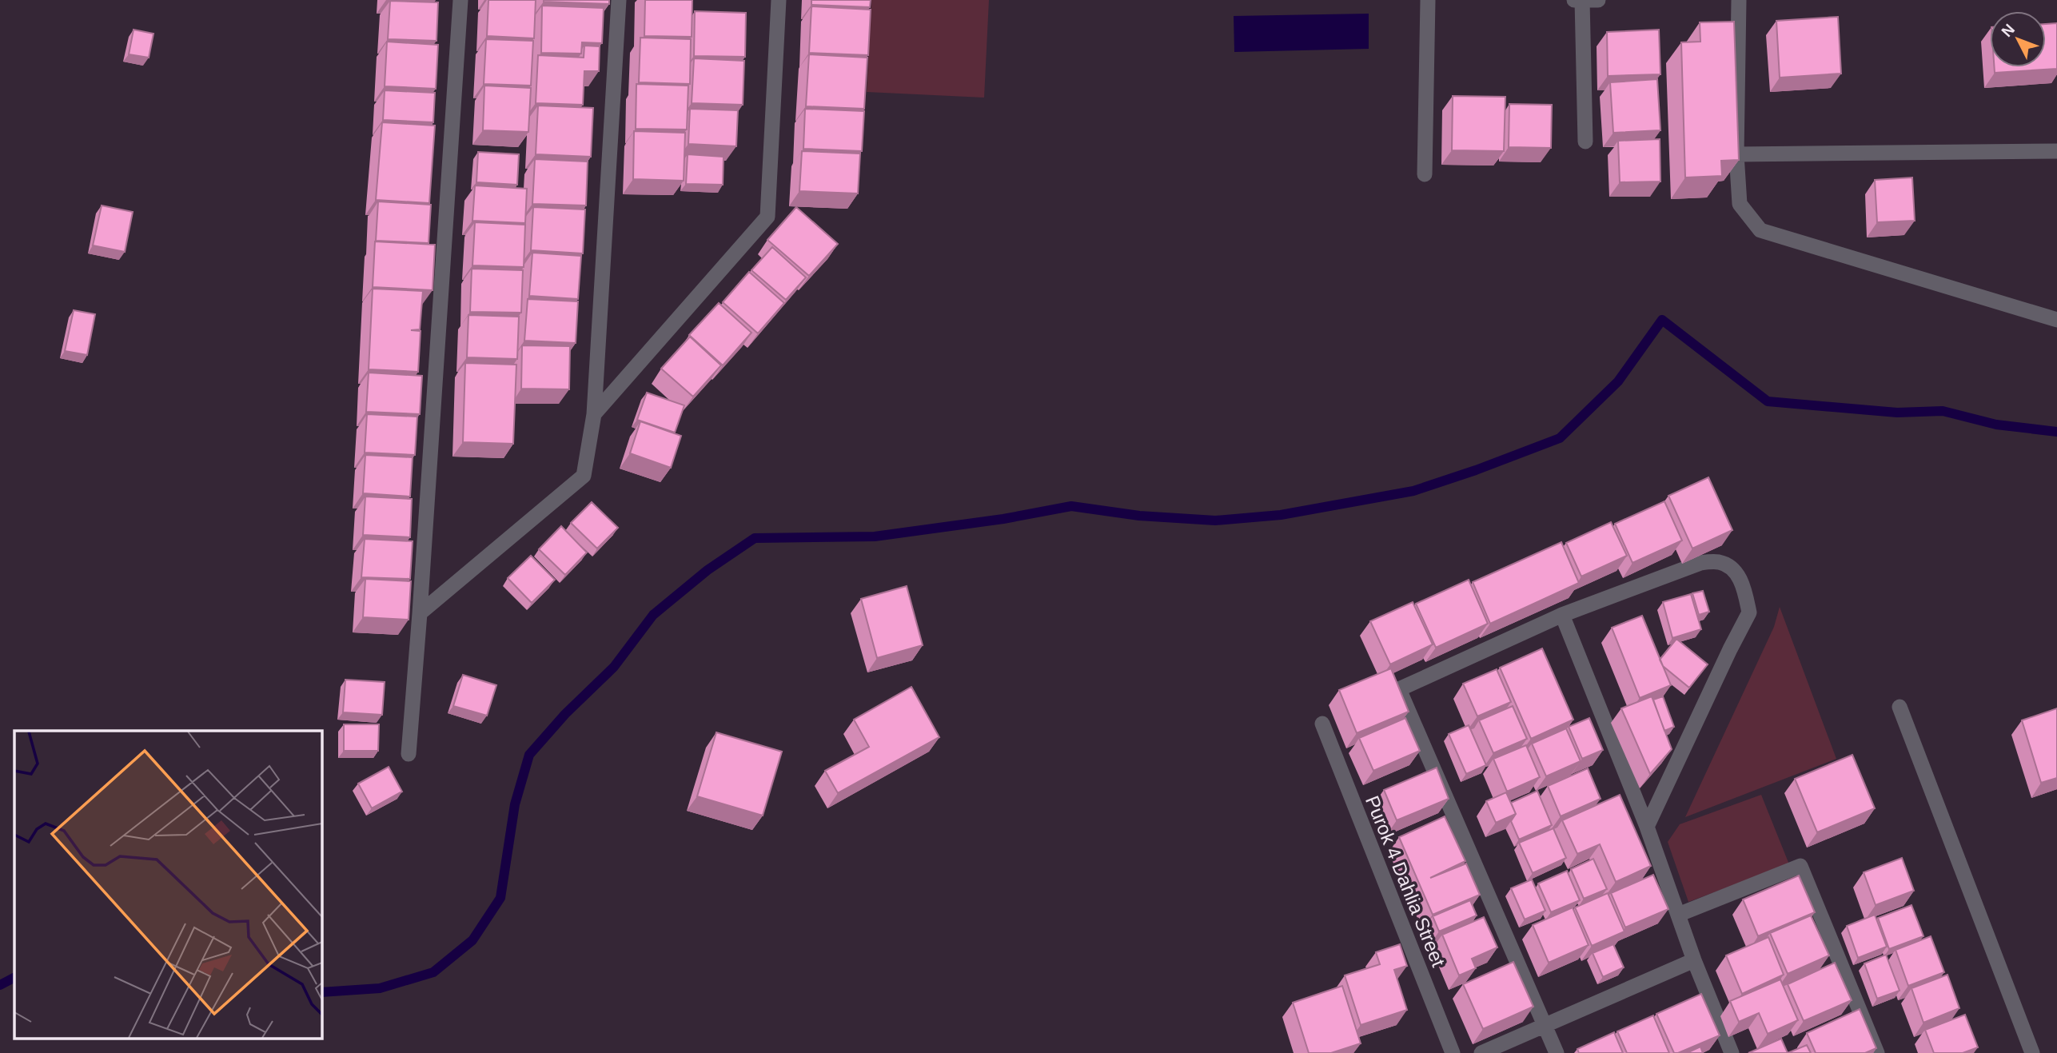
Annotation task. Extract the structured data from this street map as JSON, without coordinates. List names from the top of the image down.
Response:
{
  "streets": {
    "street": ["Purok 4 Dahlia Street"]
  },
  "north": "top left"
}
